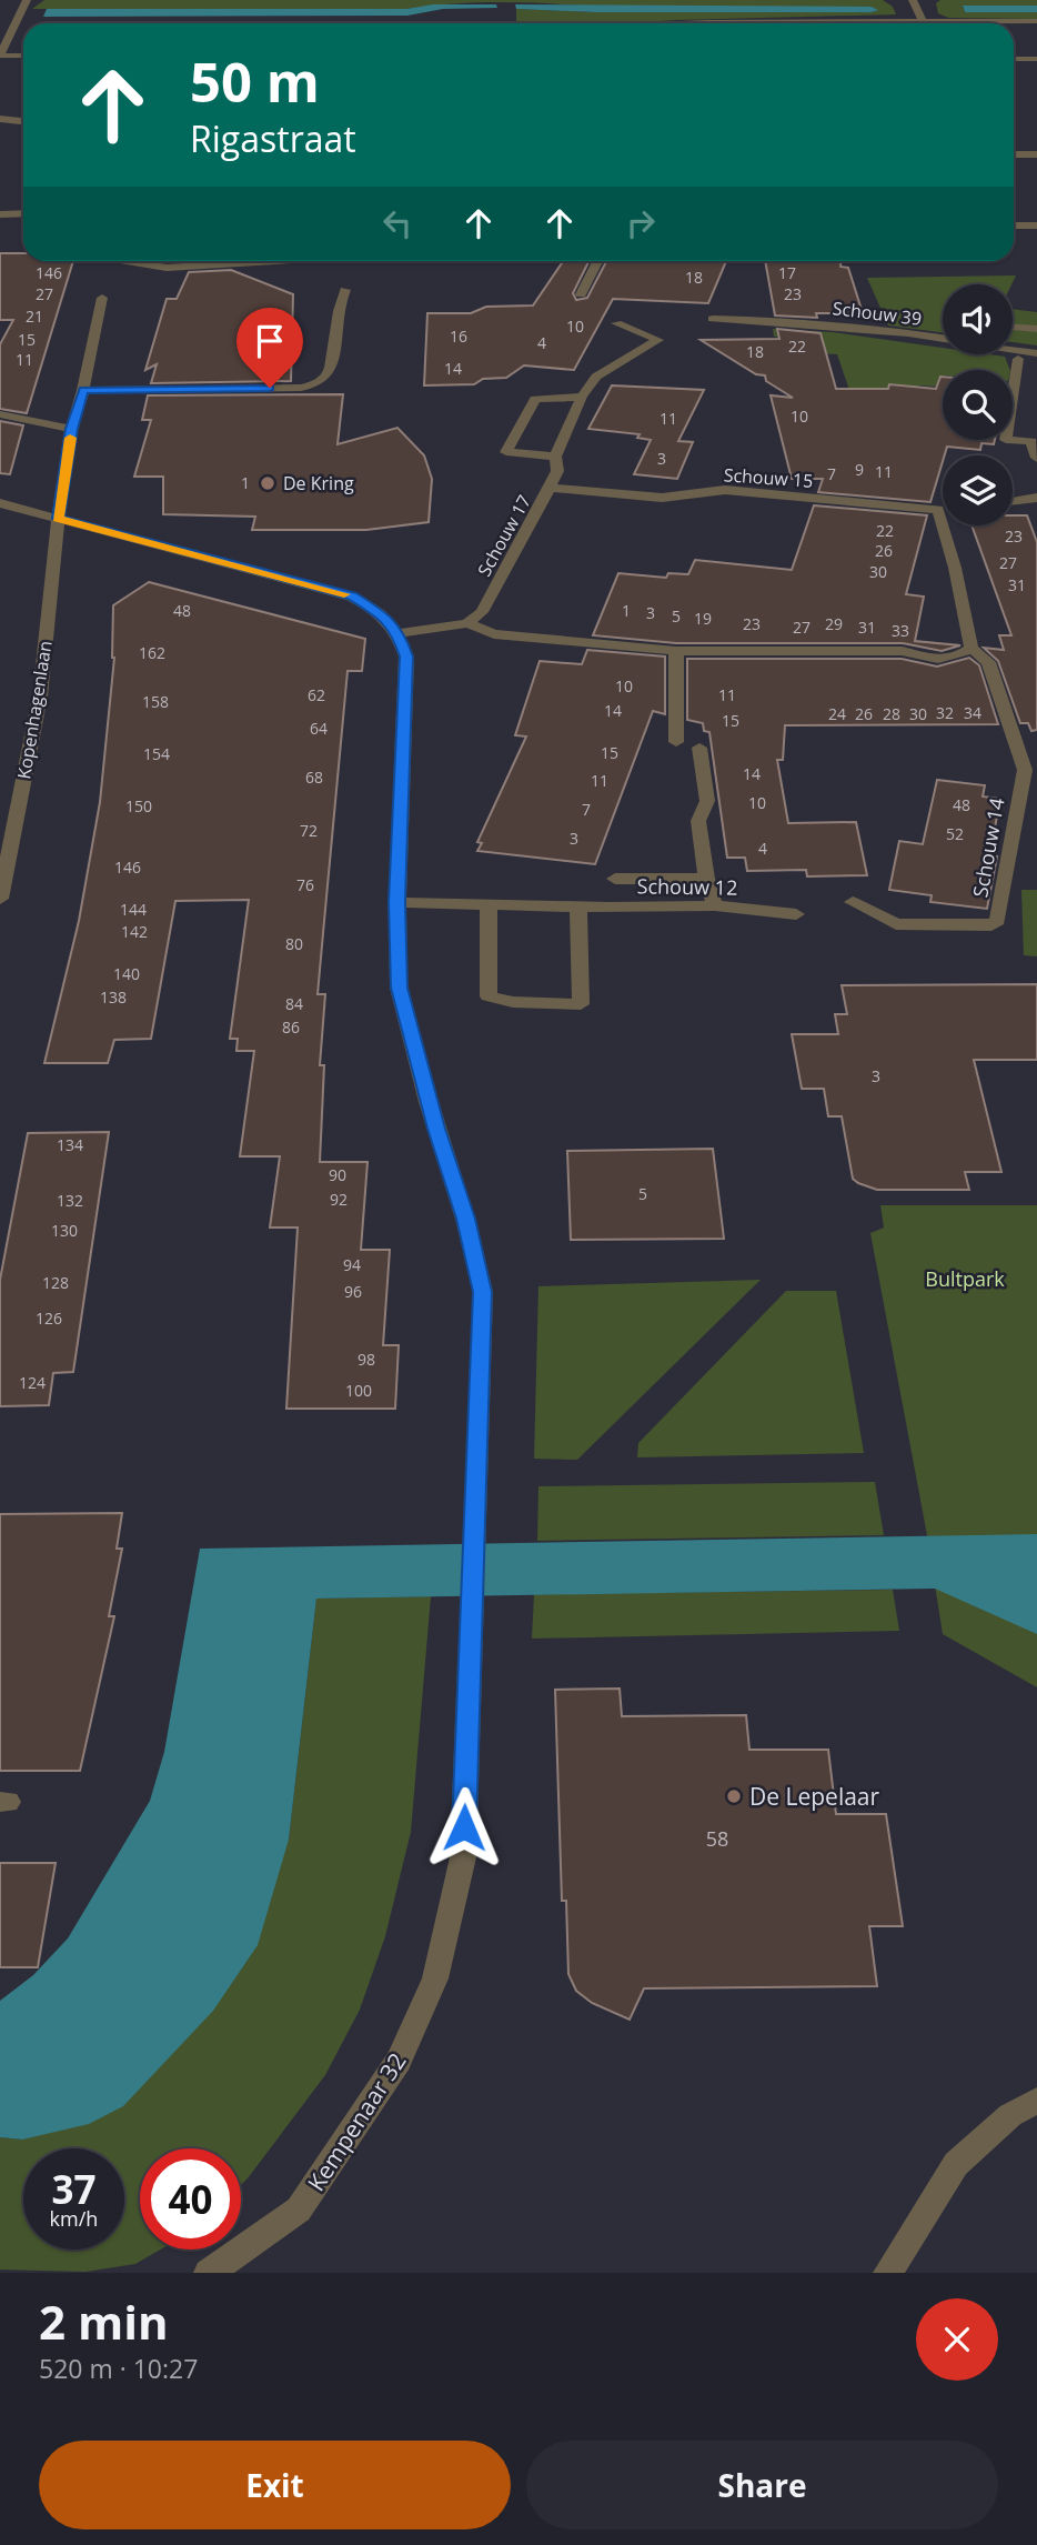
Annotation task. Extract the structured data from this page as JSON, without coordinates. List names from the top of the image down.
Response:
{
  "streets": {
    "street": [
      "Schouw 39",
      "Schouw 15",
      "Schouw 17",
      "Kopenhagenlaan",
      "Schouw 14",
      "Schouw 12",
      "Kempenaar 32"
    ]
  },
  "crossings": [
    ["Schouw 15", "Schouw 17"],
    ["Schouw 15", "Schouw 14"],
    ["Schouw 12", "Kempenaar 32"]
  ],
  "parks": ["Bultpark"],
  "places": ["De Kring", "De Lepelaar"],
  "house_numbers": [
    "146",
    "17",
    "18",
    "27",
    "23",
    "21",
    "10",
    "16",
    "15",
    "4",
    "22",
    "18",
    "11",
    "14",
    "10",
    "11",
    "3",
    "9",
    "11",
    "7",
    "1",
    "22",
    "23",
    "26",
    "27",
    "30",
    "31",
    "48",
    "1",
    "3",
    "5",
    "19",
    "23",
    "29",
    "27",
    "31",
    "33",
    "162",
    "10",
    "62",
    "11",
    "158",
    "14",
    "32",
    "34",
    "24",
    "26",
    "28",
    "30",
    "15",
    "64",
    "15",
    "154",
    "14",
    "68",
    "11",
    "10",
    "48",
    "150",
    "7",
    "72",
    "52",
    "3",
    "4",
    "146",
    "76",
    "144",
    "142",
    "80",
    "140",
    "138",
    "84",
    "86",
    "3",
    "134",
    "90",
    "5",
    "92",
    "132",
    "130",
    "94",
    "128",
    "96",
    "126",
    "98",
    "124",
    "100",
    "58"
  ],
  "page": {
    "turn": ["50 m", "Rigastraat"],
    "speed": "37 km/h",
    "limit": "40",
    "heading": ["2 min", "520 m · 10:27"],
    "buttons": ["Exit", "Share"]
  }
}
